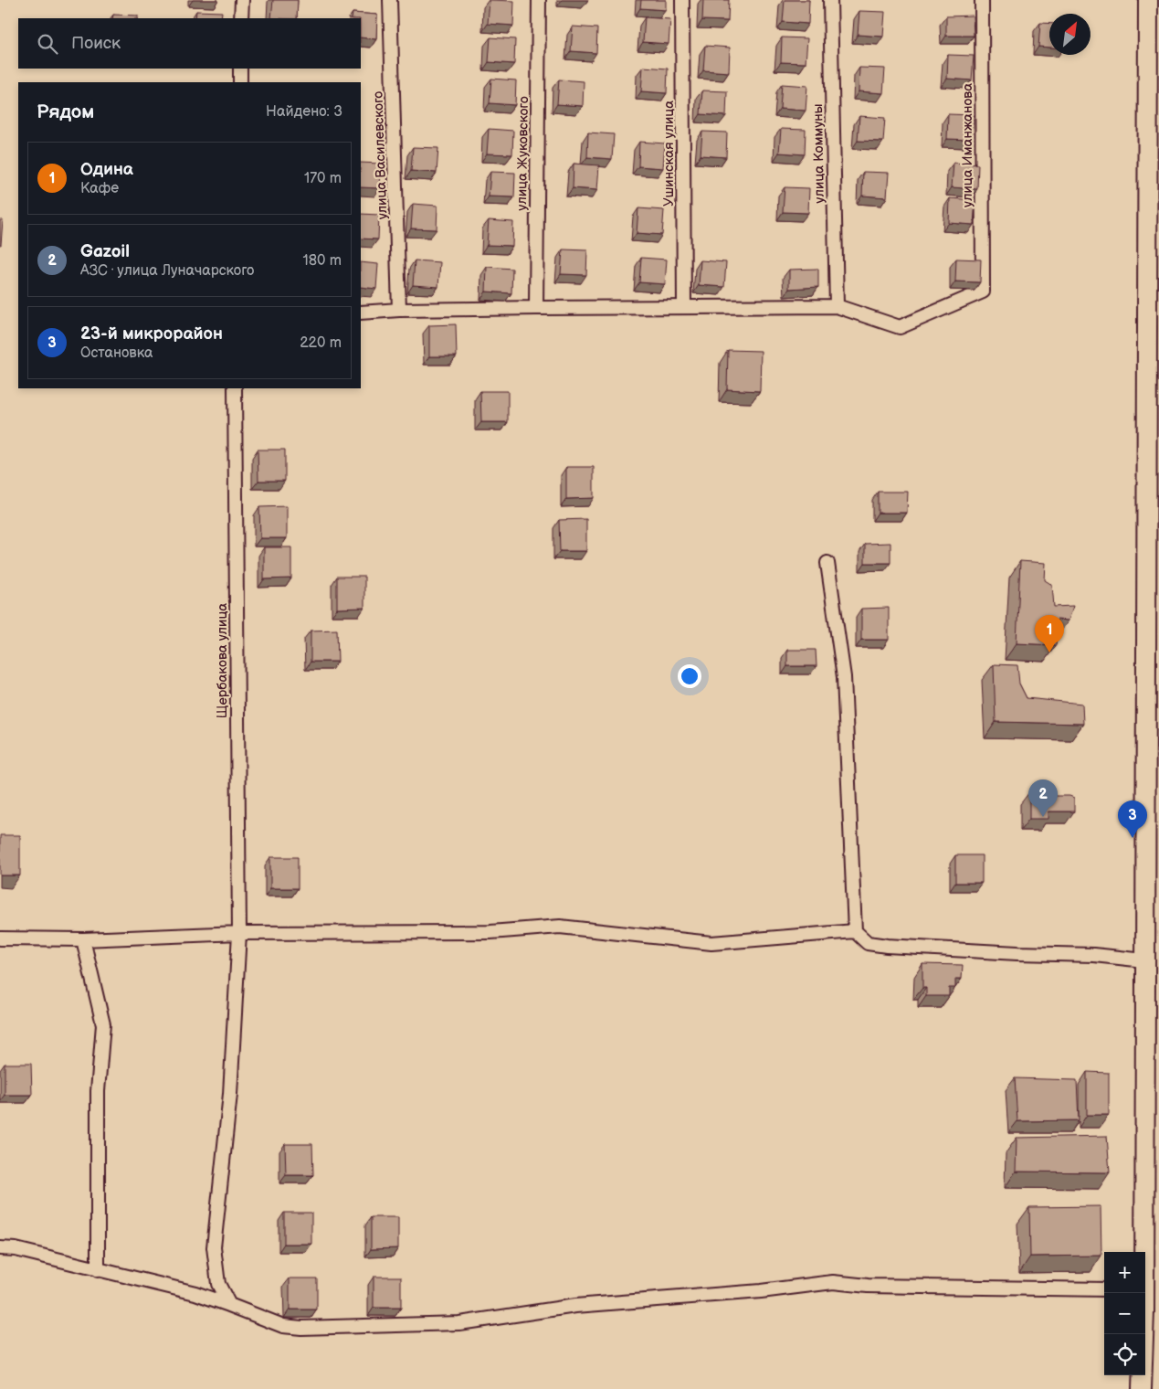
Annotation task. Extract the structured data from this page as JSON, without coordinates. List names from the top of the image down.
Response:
{
  "streets": {
    "street": [
      "улица Иманжанова",
      "улица Жуковского",
      "Ушинская улица",
      "улица Коммуны",
      "улица Василевского",
      "Щербакова улица"
    ]
  },
  "crossings": [
    ["улица Иманжанова", "улица Коммуны"]
  ],
  "north": "top right",
  "page": {
    "search": "Поиск",
    "heading": ["Рядом", "Найдено: 3"],
    "list": [
      {
        "mark": "1",
        "name": "Одина",
        "note": "Кафе",
        "value": "170 m"
      },
      {
        "mark": "2",
        "name": "Gazoil",
        "note": "АЗС · улица Луначарского",
        "value": "180 m"
      },
      {
        "mark": "3",
        "name": "23-й микрорайон",
        "note": "Остановка",
        "value": "220 m"
      }
    ],
    "pins": ["1", "2", "3"],
    "map_buttons": ["+", "−"]
  }
}
